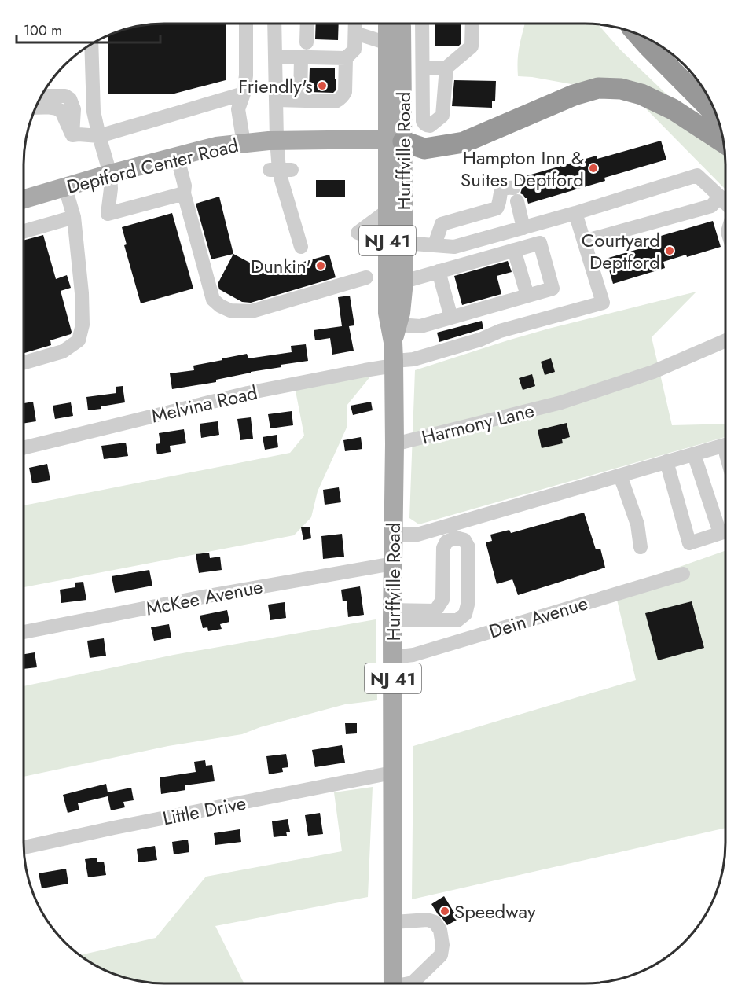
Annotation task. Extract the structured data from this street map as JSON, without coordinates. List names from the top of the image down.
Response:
{
  "streets": {
    "main road": ["Hurffville Road", "Deptford Center Road", "NJ 41"],
    "street": [
      "Melvina Road",
      "Harmony Lane",
      "McKee Avenue",
      "Dein Avenue",
      "Little Drive"
    ]
  },
  "crossings": [
    ["Hurffville Road", "Deptford Center Road"],
    ["Hurffville Road", "Melvina Road"],
    ["Hurffville Road", "Harmony Lane"],
    ["Hurffville Road", "McKee Avenue"],
    ["Hurffville Road", "Dein Avenue"],
    ["Hurffville Road", "Little Drive"]
  ],
  "places": [
    "Friendly's",
    "Hampton Inn & Suites Deptford",
    "Courtyard Deptford",
    "Dunkin'",
    "Speedway"
  ],
  "scale_bar": "100 m"
}
